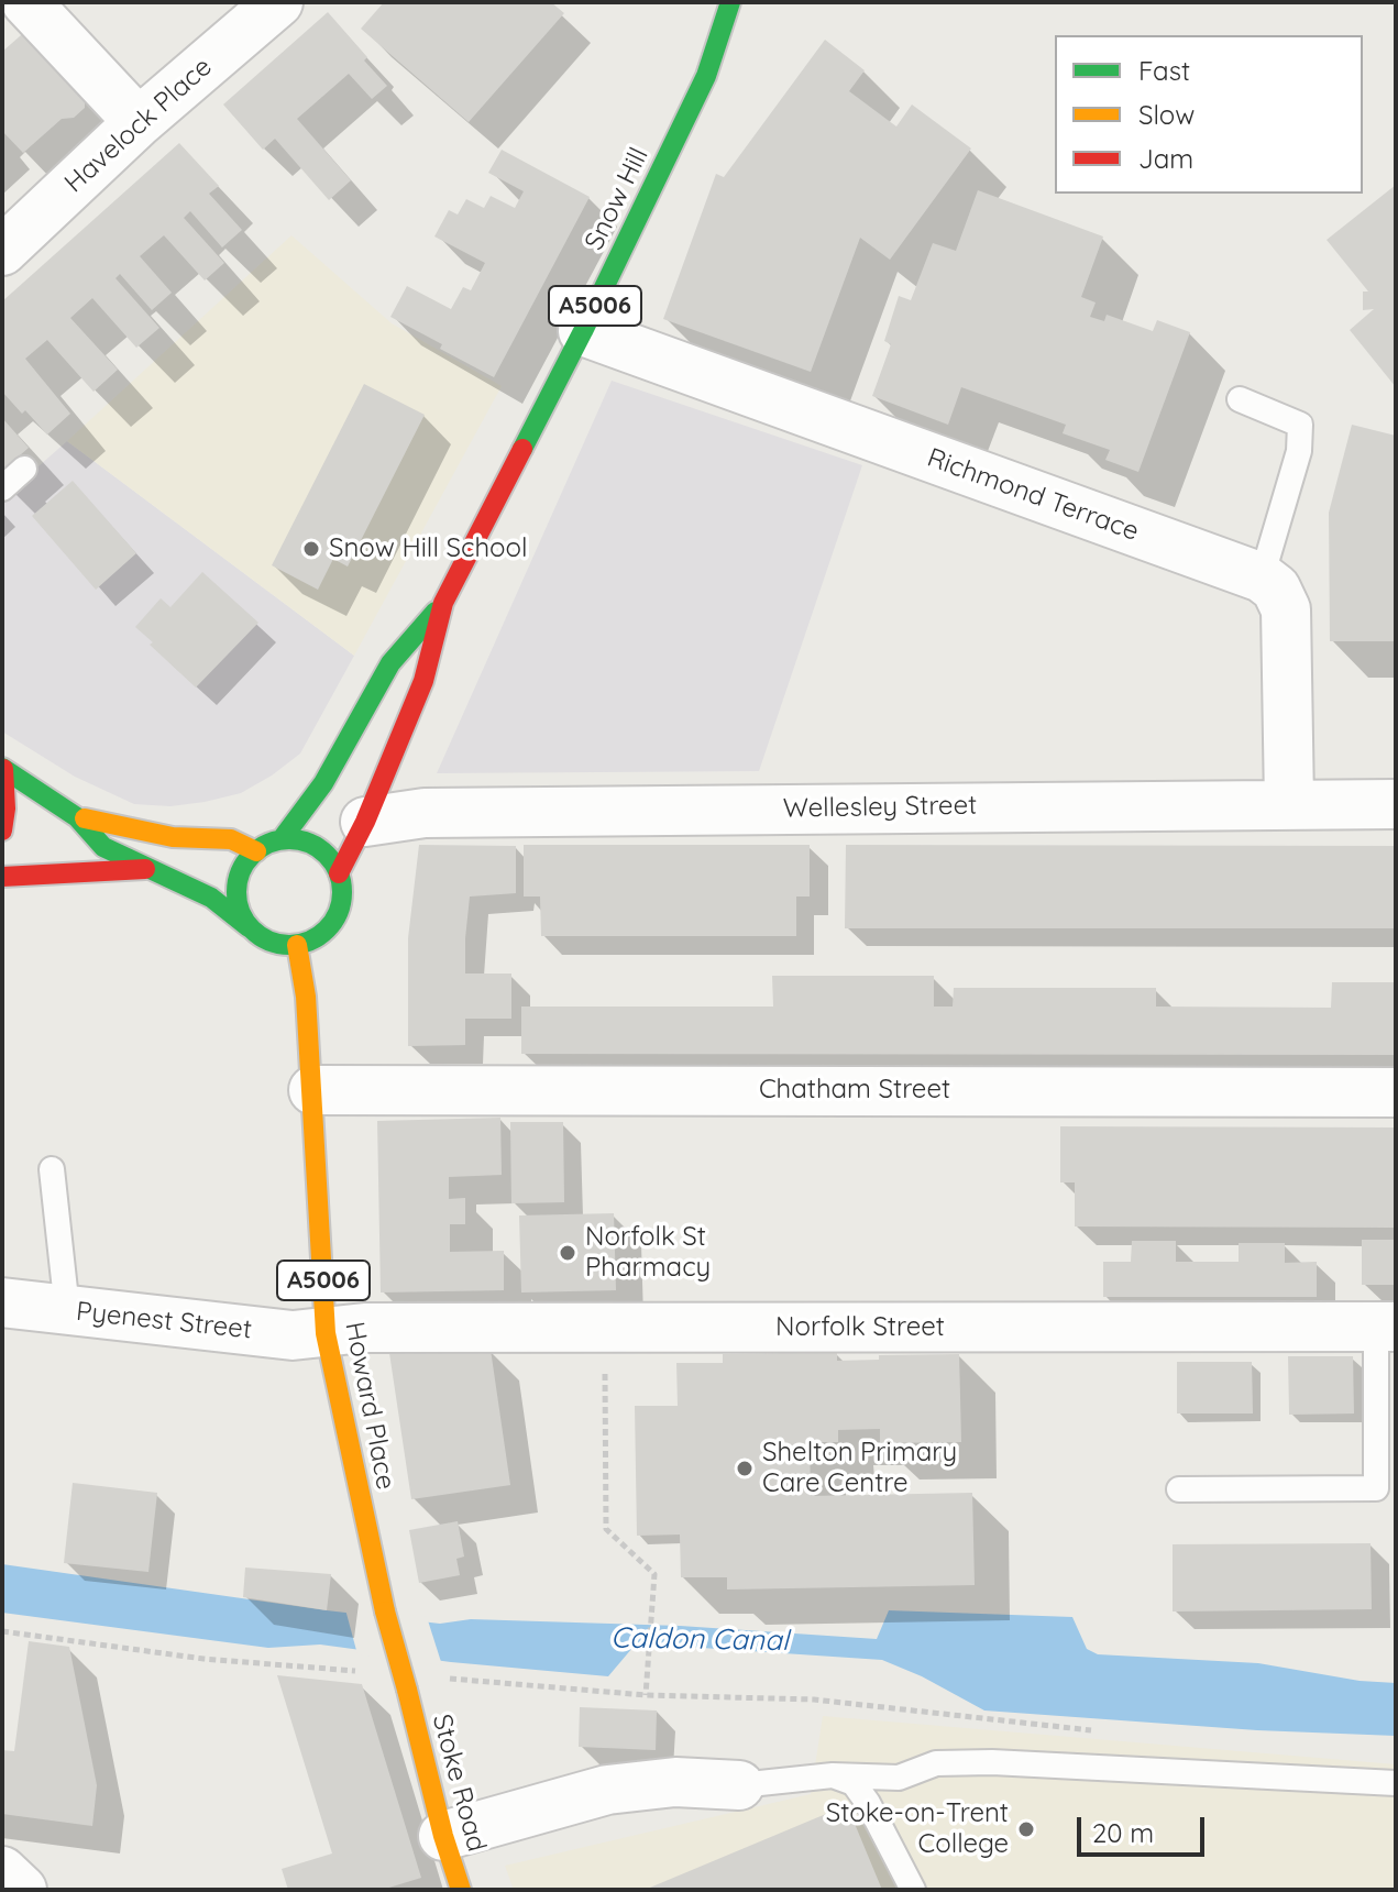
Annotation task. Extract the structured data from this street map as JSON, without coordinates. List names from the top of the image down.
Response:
{
  "streets": {
    "main road": [
      "Snow Hill",
      "A5006",
      "Howard Place",
      "Stoke Road"
    ],
    "street": [
      "Havelock Place",
      "Richmond Terrace",
      "Wellesley Street",
      "Chatham Street",
      "Pyenest Street",
      "Norfolk Street"
    ]
  },
  "crossings": [
    ["Snow Hill", "Richmond Terrace"],
    ["Snow Hill", "Wellesley Street"],
    ["Snow Hill", "Howard Place"],
    ["Chatham Street", "Howard Place"],
    ["Pyenest Street", "Norfolk Street"],
    ["Pyenest Street", "Howard Place"],
    ["Norfolk Street", "Howard Place"],
    ["Howard Place", "Stoke Road"]
  ],
  "water": ["Caldon Canal"],
  "places": [
    "Snow Hill School",
    "Norfolk St Pharmacy",
    "Shelton Primary Care Centre",
    "Stoke-on-Trent College"
  ],
  "legend": ["Fast", "Slow", "Jam"],
  "scale_bar": "20 m"
}
